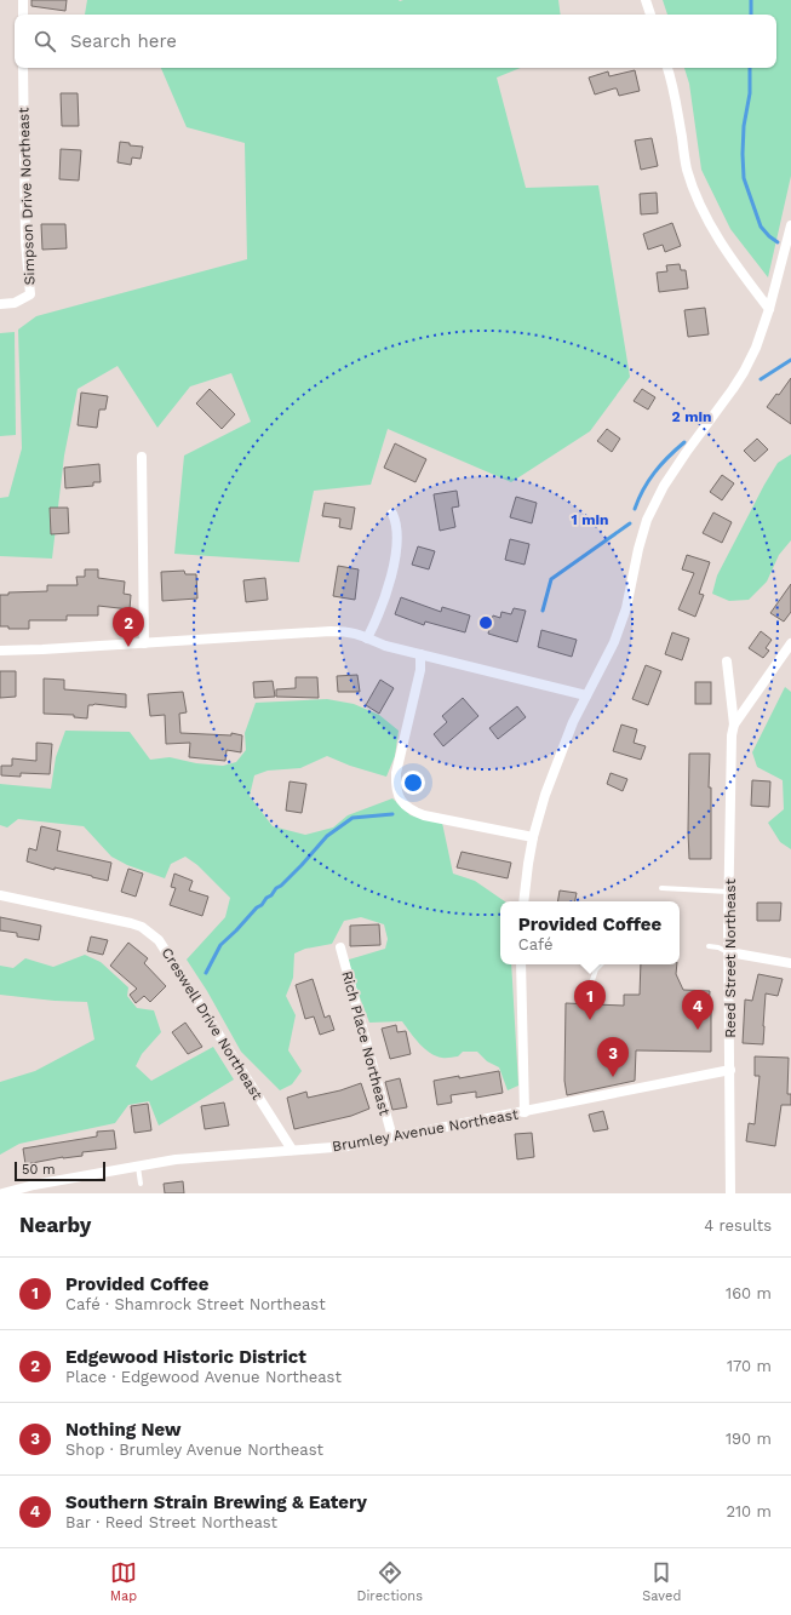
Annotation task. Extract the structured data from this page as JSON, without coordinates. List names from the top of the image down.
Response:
{
  "streets": {
    "street": [
      "Simpson Drive Northeast",
      "Reed Street Northeast",
      "Creswell Drive Northeast",
      "Rich Place Northeast",
      "Brumley Avenue Northeast"
    ]
  },
  "crossings": [
    ["Reed Street Northeast", "Brumley Avenue Northeast"],
    ["Creswell Drive Northeast", "Brumley Avenue Northeast"],
    ["Rich Place Northeast", "Brumley Avenue Northeast"]
  ],
  "scale_bar": "50 m",
  "page": {
    "search": "Search here",
    "pins": [
      "2",
      "1",
      "4",
      "3"
    ],
    "popup": ["Provided Coffee", "Café"],
    "scale": "50 m",
    "heading": ["Nearby", "4 results"],
    "list": [
      {
        "mark": "1",
        "name": "Provided Coffee",
        "note": "Café · Shamrock Street Northeast",
        "value": "160 m"
      },
      {
        "mark": "2",
        "name": "Edgewood Historic District",
        "note": "Place · Edgewood Avenue Northeast",
        "value": "170 m"
      },
      {
        "mark": "3",
        "name": "Nothing New",
        "note": "Shop · Brumley Avenue Northeast",
        "value": "190 m"
      },
      {
        "mark": "4",
        "name": "Southern Strain Brewing & Eatery",
        "note": "Bar · Reed Street Northeast",
        "value": "210 m"
      }
    ],
    "nav": ["Map", "Directions", "Saved"]
  },
  "rings": ["2 min", "1 min"]
}
